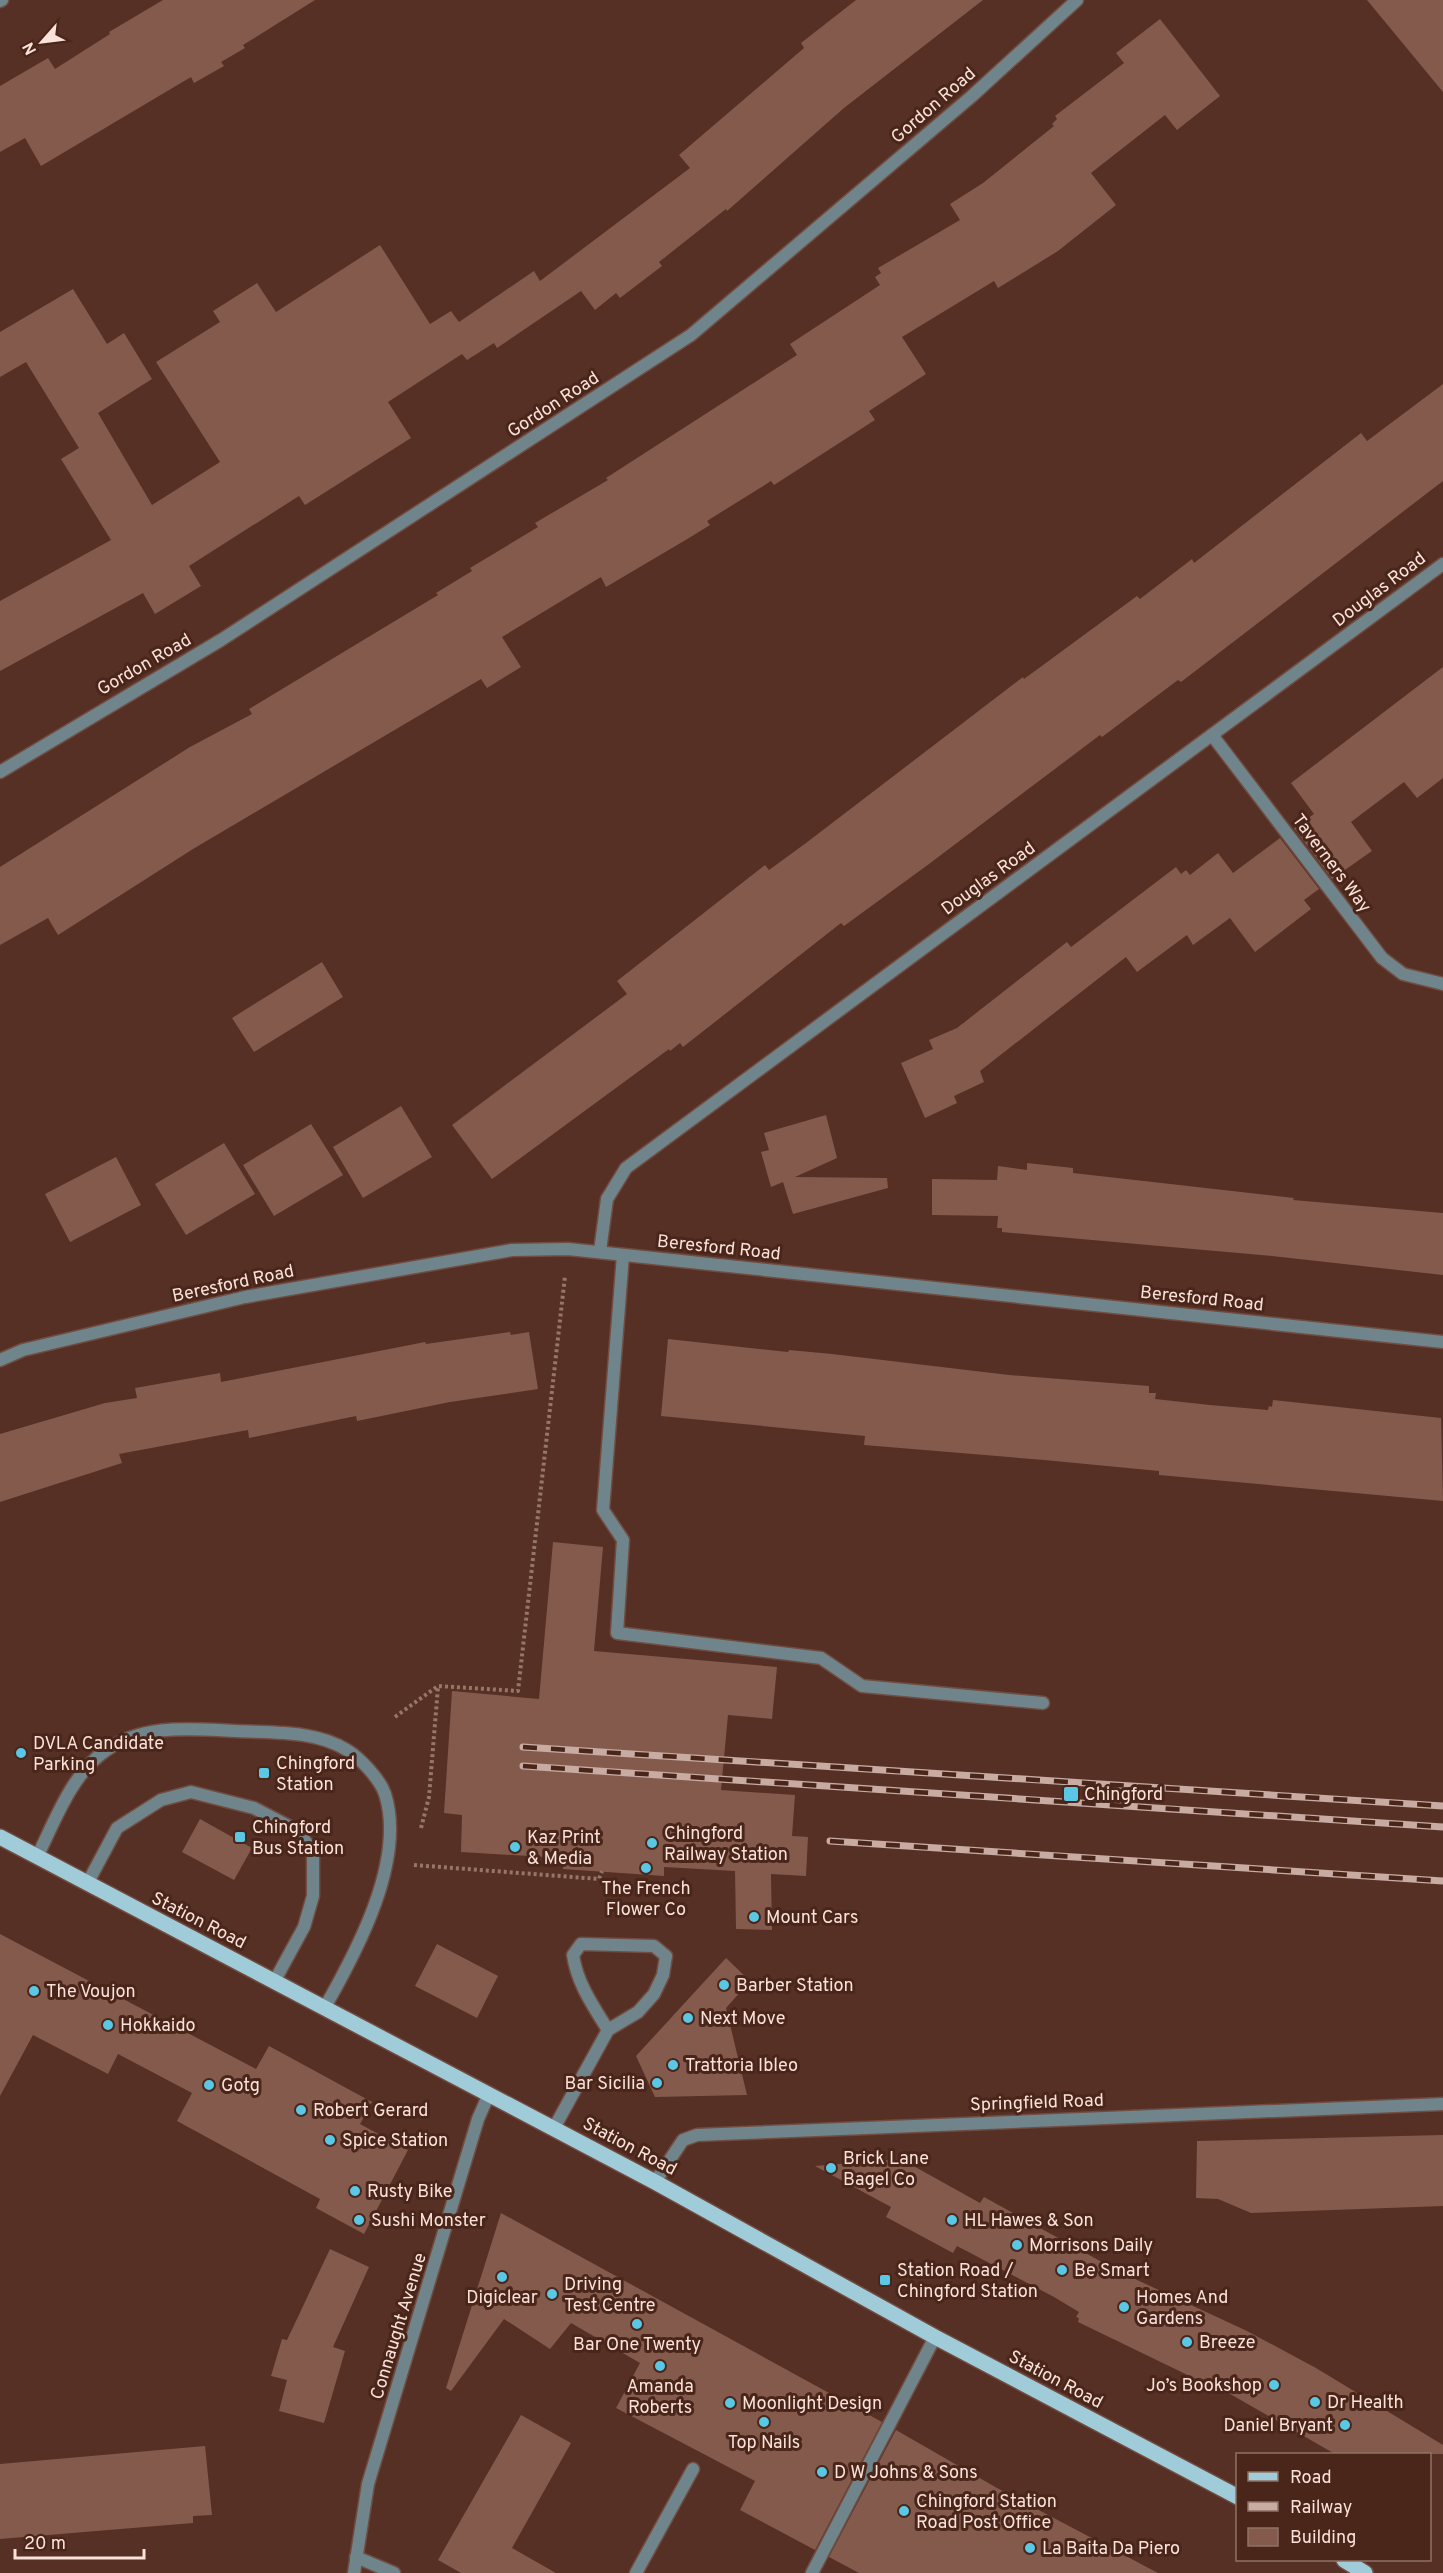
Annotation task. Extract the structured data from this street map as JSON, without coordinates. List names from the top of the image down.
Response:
{
  "streets": {
    "main road": ["Station Road"],
    "street": [
      "Gordon Road",
      "Douglas Road",
      "Taverners Way",
      "Beresford Road",
      "Springfield Road",
      "Connaught Avenue"
    ]
  },
  "crossings": [
    ["Douglas Road", "Taverners Way"],
    ["Douglas Road", "Beresford Road"],
    ["Station Road", "Springfield Road"],
    ["Station Road", "Connaught Avenue"]
  ],
  "places": {
    "other": [
      "DVLA Candidate Parking",
      "Chingford Railway Station",
      "Kaz Print & Media",
      "The French Flower Co",
      "Mount Cars",
      "Barber Station",
      "The Voujon",
      "Next Move",
      "Hokkaido",
      "Trattoria Ibleo",
      "Bar Sicilia",
      "Gotg",
      "Robert Gerard",
      "Spice Station",
      "Brick Lane Bagel Co",
      "Rusty Bike",
      "Sushi Monster",
      "HL Hawes & Son",
      "Morrisons Daily",
      "Be Smart",
      "Digiclear",
      "Driving Test Centre",
      "Homes And Gardens",
      "Bar One Twenty",
      "Breeze",
      "Amanda Roberts",
      "Jo’s Bookshop",
      "Dr Health",
      "Moonlight Design",
      "Top Nails",
      "Daniel Bryant",
      "D W Johns & Sons",
      "Chingford Station Road Post Office",
      "La Baita Da Piero"
    ],
    "transit": [
      "Chingford Station",
      "Chingford",
      "Chingford Bus Station",
      "Station Road / Chingford Station"
    ]
  },
  "legend": ["Road", "Railway", "Building"],
  "scale_bar": "20 m",
  "north": "bottom left"
}
